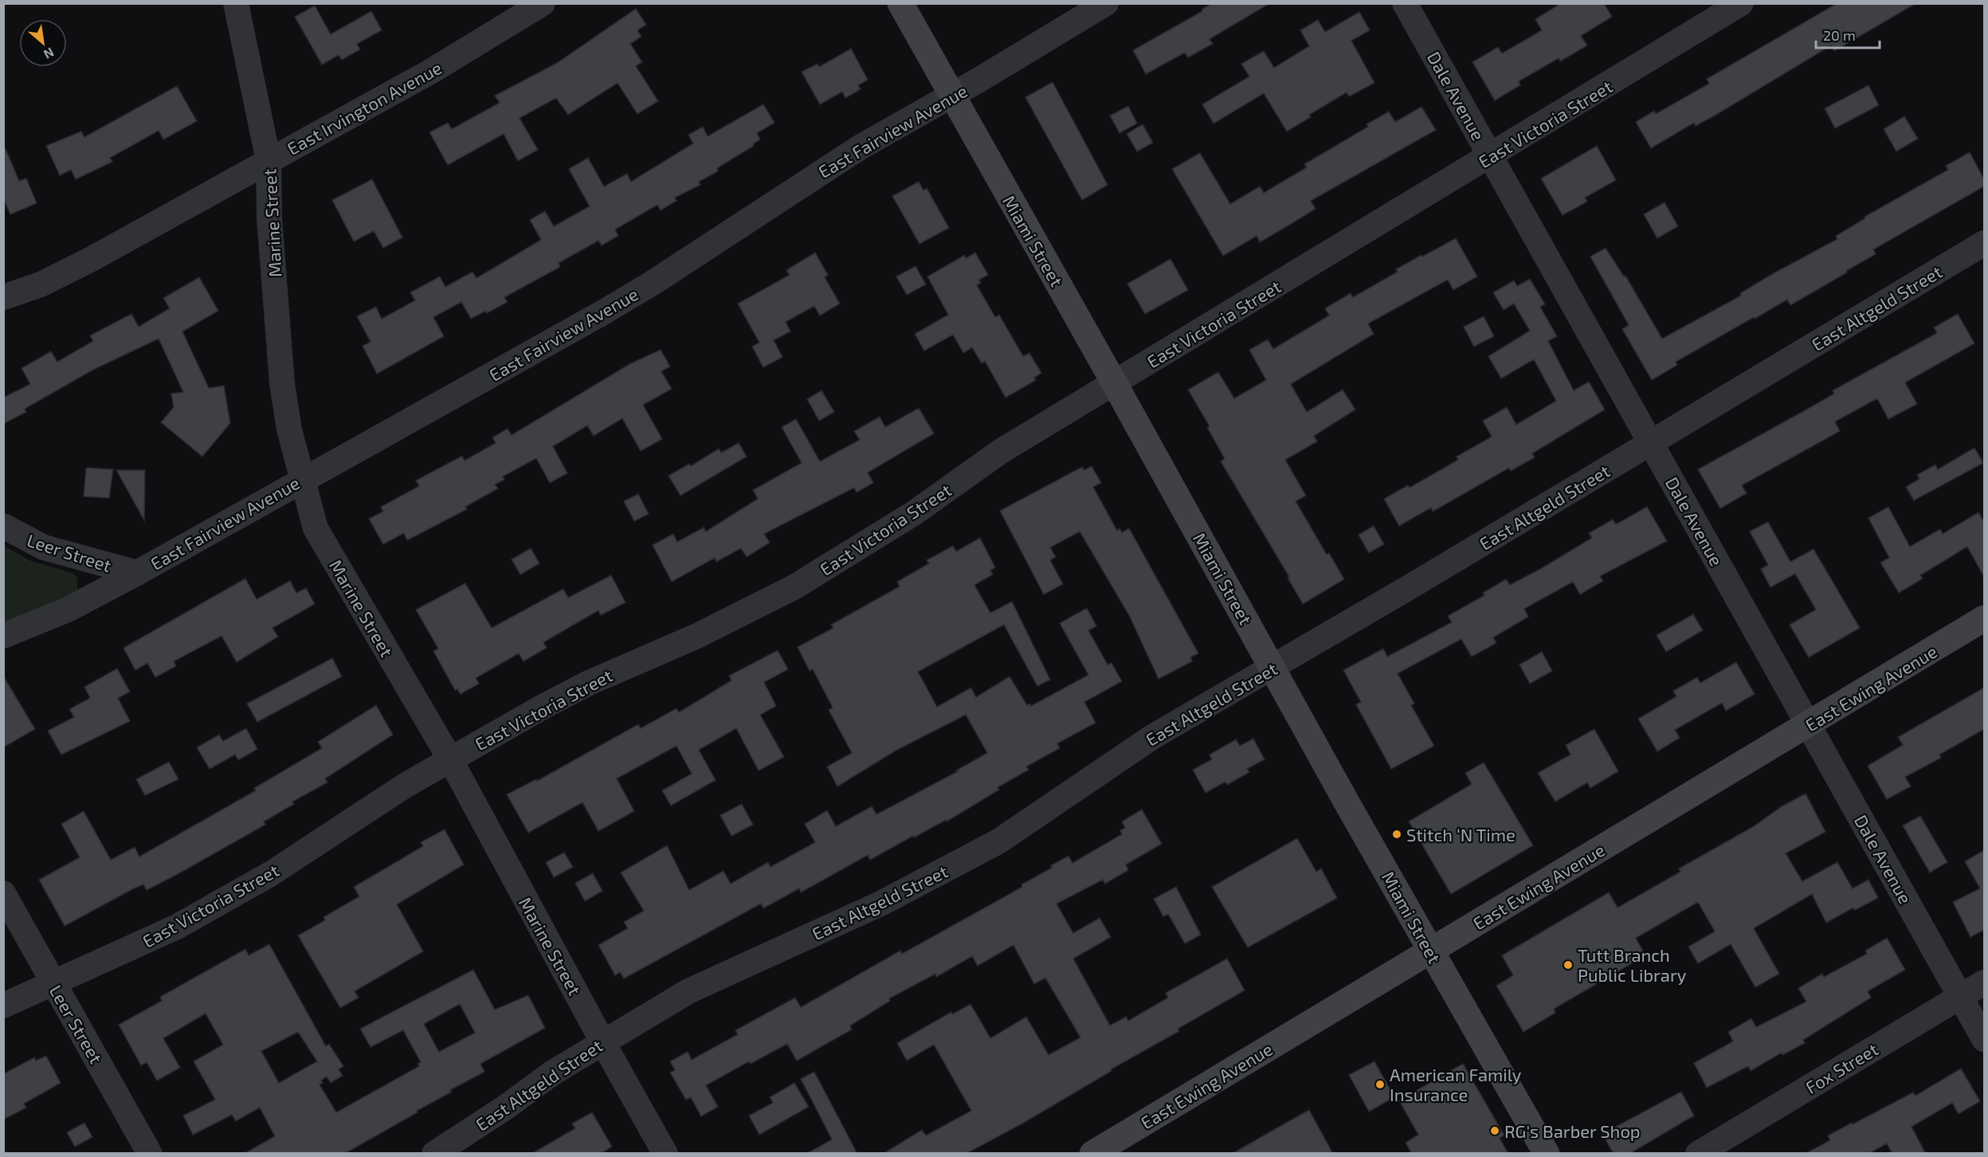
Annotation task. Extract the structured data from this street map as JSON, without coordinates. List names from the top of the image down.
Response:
{
  "streets": {
    "street": [
      "Dale Avenue",
      "East Irvington Avenue",
      "East Victoria Street",
      "East Fairview Avenue",
      "Marine Street",
      "Miami Street",
      "East Altgeld Street",
      "Leer Street",
      "East Ewing Avenue",
      "Fox Street"
    ]
  },
  "crossings": [
    ["Dale Avenue", "East Victoria Street"],
    ["Dale Avenue", "East Altgeld Street"],
    ["Dale Avenue", "East Ewing Avenue"],
    ["Dale Avenue", "Fox Street"],
    ["East Irvington Avenue", "Marine Street"],
    ["East Victoria Street", "Marine Street"],
    ["East Victoria Street", "Miami Street"],
    ["East Victoria Street", "Leer Street"],
    ["East Fairview Avenue", "Marine Street"],
    ["East Fairview Avenue", "Miami Street"],
    ["East Fairview Avenue", "Leer Street"],
    ["Marine Street", "East Altgeld Street"],
    ["Miami Street", "East Altgeld Street"],
    ["Miami Street", "East Ewing Avenue"]
  ],
  "places": [
    "Stitch ‘N Time",
    "Tutt Branch Public Library",
    "American Family Insurance",
    "RG's Barber Shop"
  ],
  "scale_bar": "20 m",
  "north": "bottom right"
}
